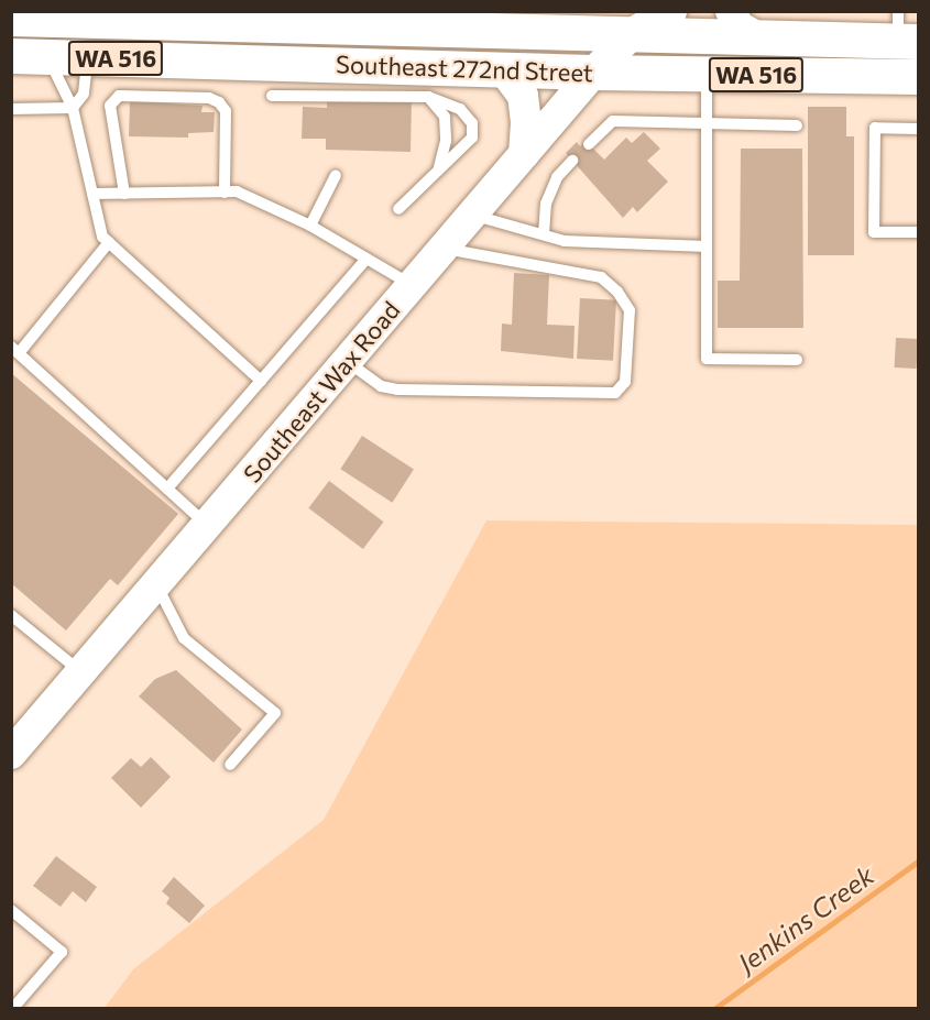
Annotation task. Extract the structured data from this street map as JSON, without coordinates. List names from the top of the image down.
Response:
{
  "streets": {
    "main road": ["WA 516", "Southeast 272nd Street"],
    "street": ["Southeast Wax Road"]
  },
  "crossings": [
    ["Southeast 272nd Street", "Southeast Wax Road"]
  ],
  "water": ["Jenkins Creek"]
}
